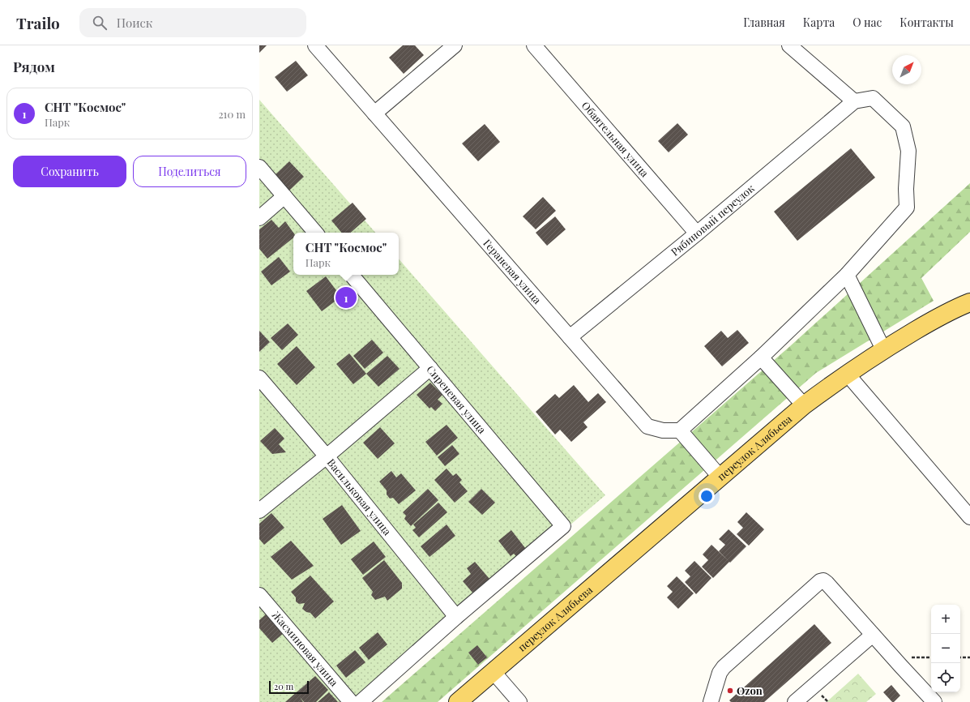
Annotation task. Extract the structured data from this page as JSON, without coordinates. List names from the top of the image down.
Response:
{
  "streets": {
    "main road": ["переулок Алябьева"],
    "street": [
      "Обаятельная улица",
      "Рябиновый переулок",
      "Гераневая улица",
      "Сиреневая улица",
      "Васильковая улица",
      "Жасминовая улица"
    ]
  },
  "crossings": [
    ["Обаятельная улица", "Рябиновый переулок"],
    ["Рябиновый переулок", "Гераневая улица"],
    ["Сиреневая улица", "Васильковая улица"]
  ],
  "places": ["Ozon"],
  "scale_bar": "20 m",
  "north": "top right",
  "page": {
    "header": "Trailo",
    "search": "Поиск",
    "nav": [
      "Главная",
      "Карта",
      "О нас",
      "Контакты"
    ],
    "heading": "Рядом",
    "list": [
      {
        "mark": "1",
        "name": "СНТ \"Космос\"",
        "note": "Парк",
        "value": "210 m"
      }
    ],
    "buttons": ["Сохранить", "Поделиться"],
    "popup": ["СНТ \"Космос\"", "Парк"],
    "pins": "1",
    "map_buttons": ["+", "−"],
    "scale": "20 m"
  }
}
